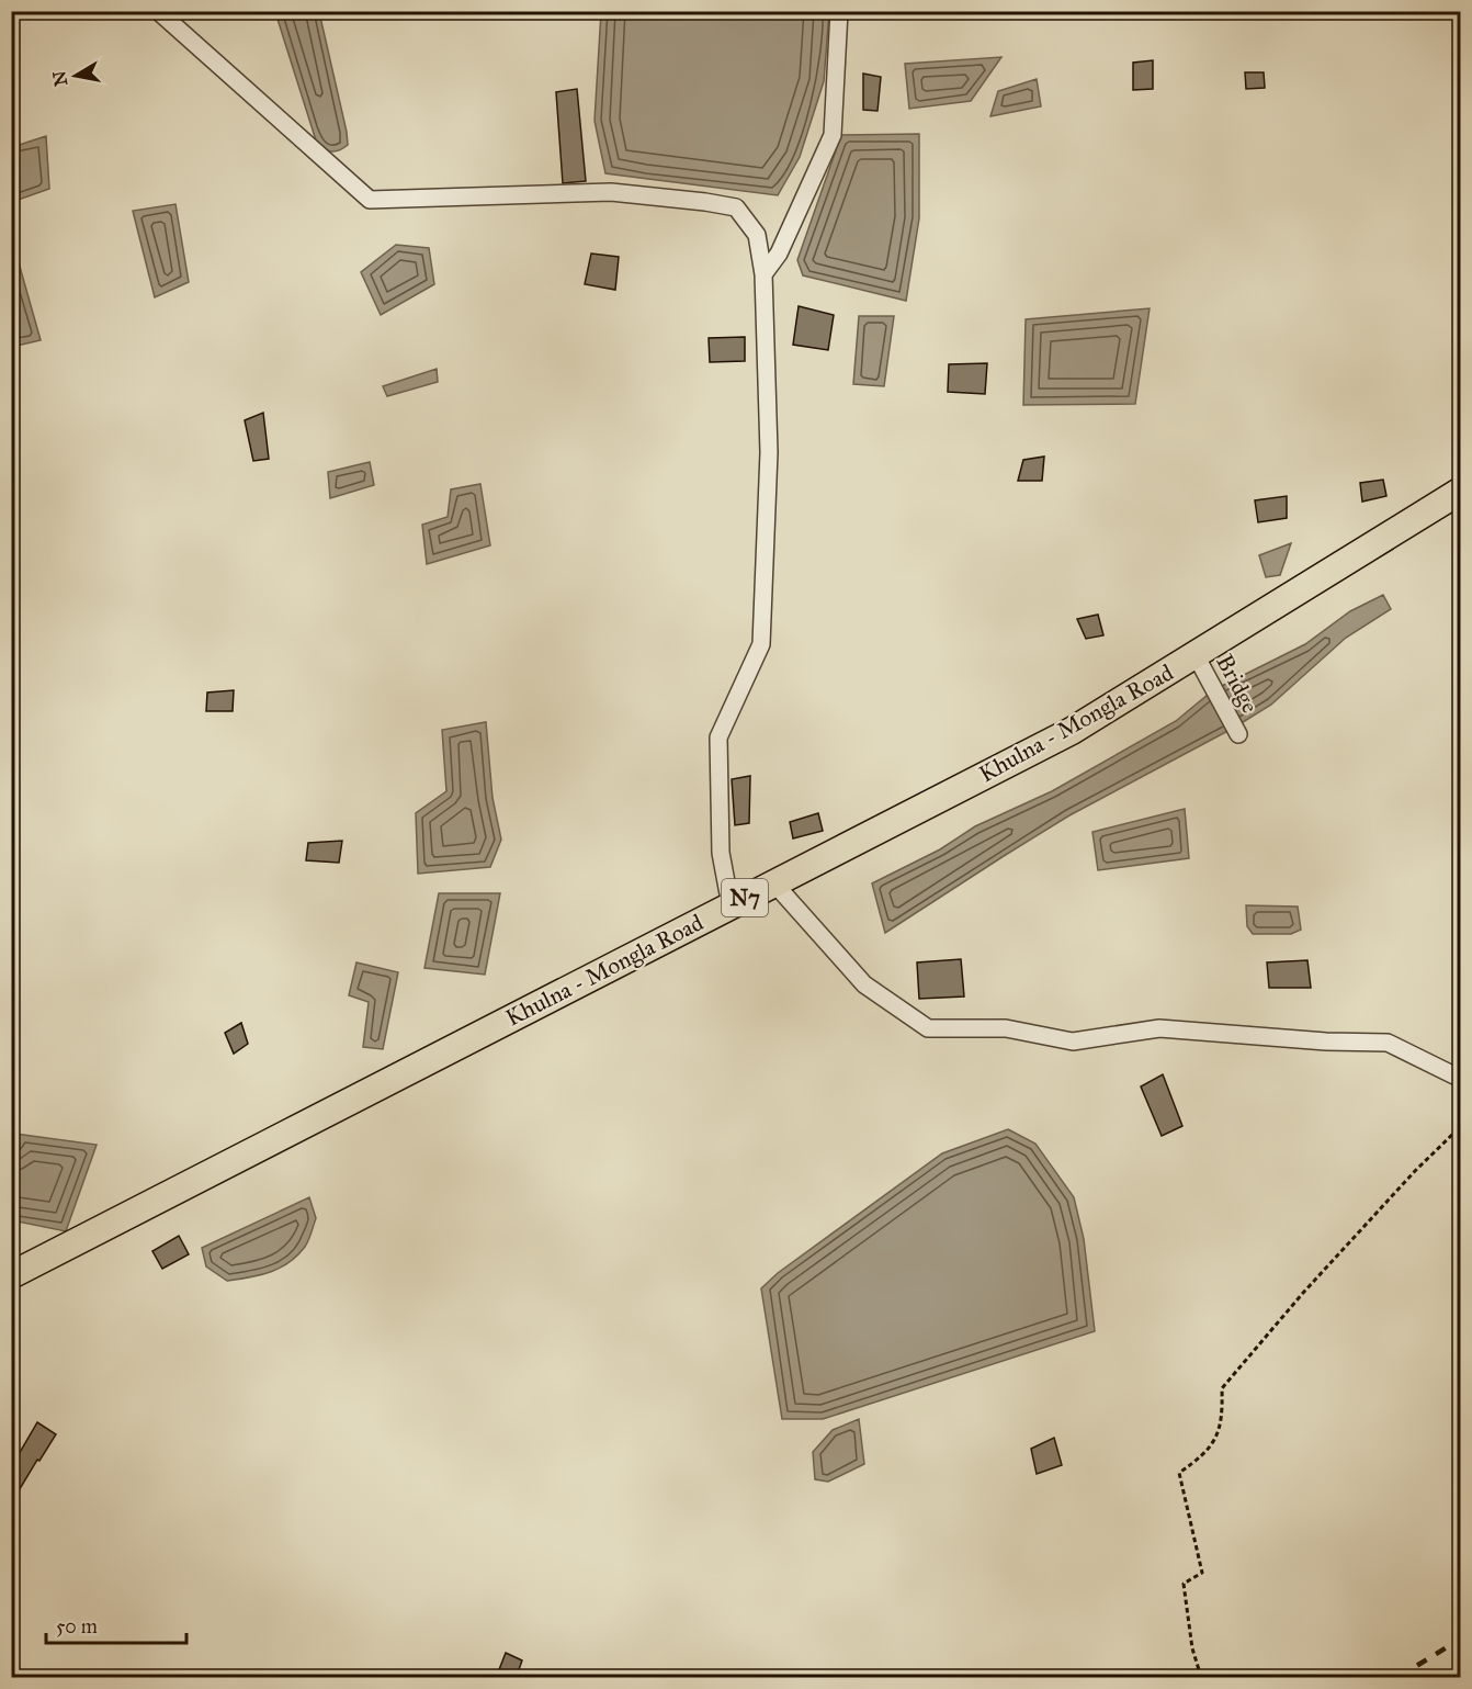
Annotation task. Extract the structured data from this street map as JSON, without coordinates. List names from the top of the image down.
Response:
{
  "streets": {
    "highway": ["Khulna - Mongla Road", "N7"],
    "street": ["Bridge"]
  },
  "crossings": [
    ["Bridge", "Khulna - Mongla Road"]
  ],
  "scale_bar": "50 m",
  "north": "left"
}
